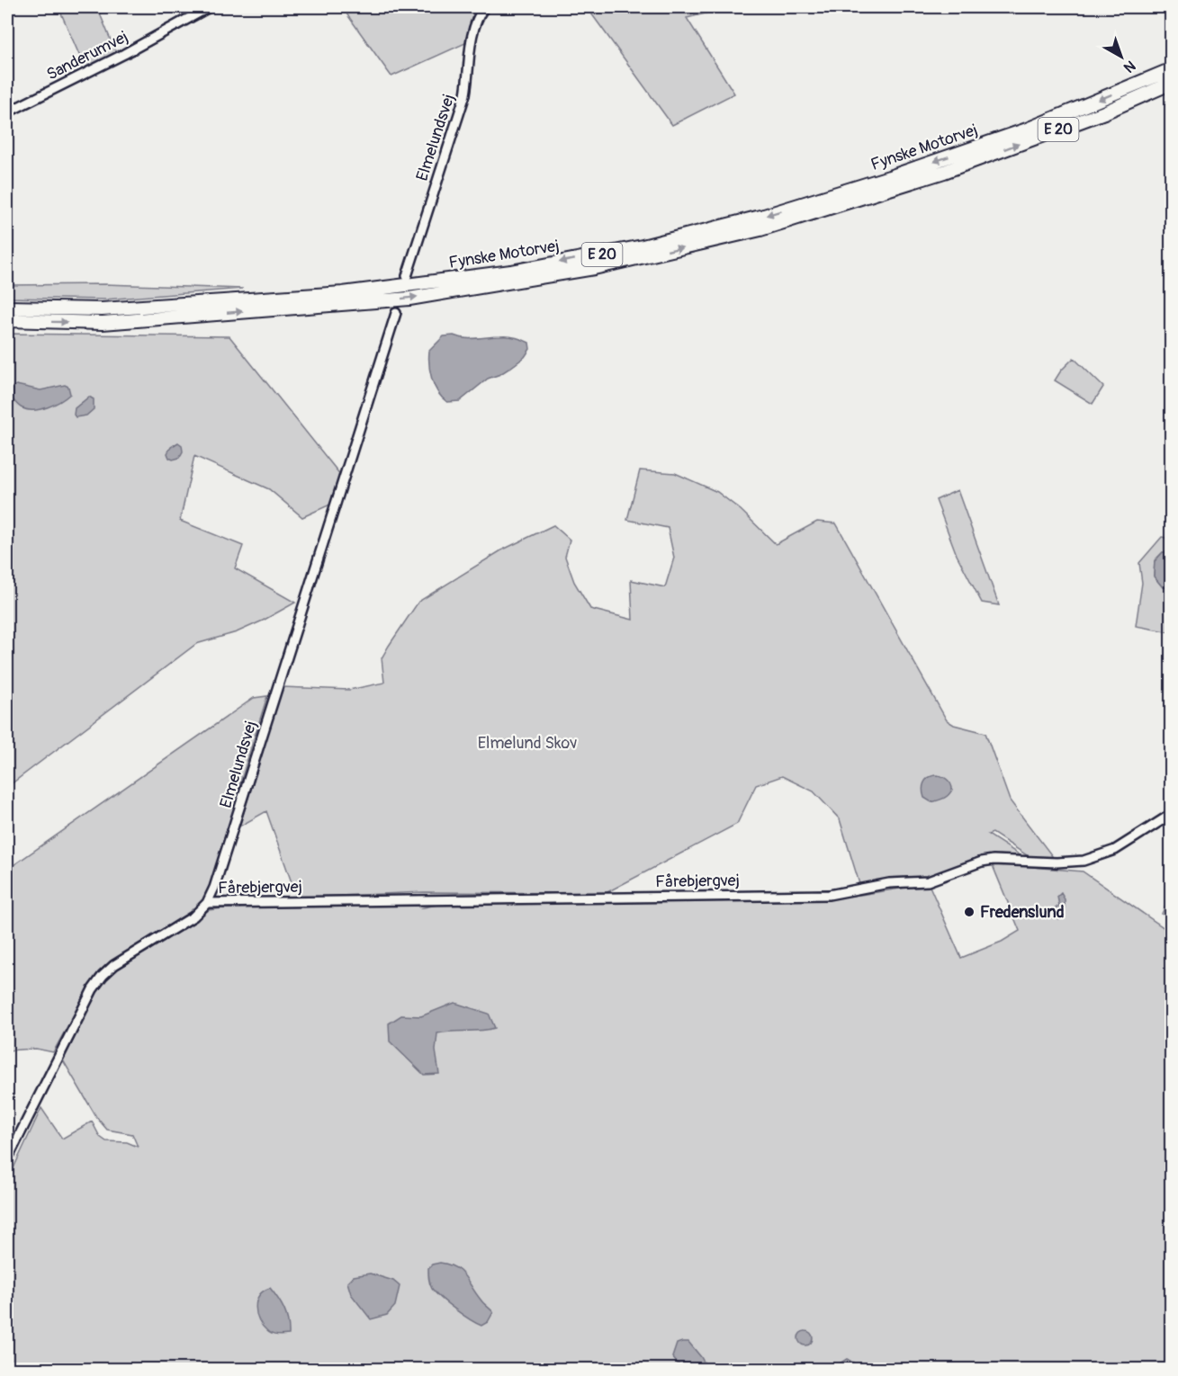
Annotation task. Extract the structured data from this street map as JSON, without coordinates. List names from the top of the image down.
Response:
{
  "streets": {
    "highway": ["E 20", "Fynske Motorvej"],
    "street": ["Sanderumvej", "Elmelundsvej", "Fårebjergvej"]
  },
  "crossings": [
    ["Elmelundsvej", "Fårebjergvej"]
  ],
  "parks": ["Elmelund Skov"],
  "places": ["Fredenslund"],
  "north": "bottom right"
}
